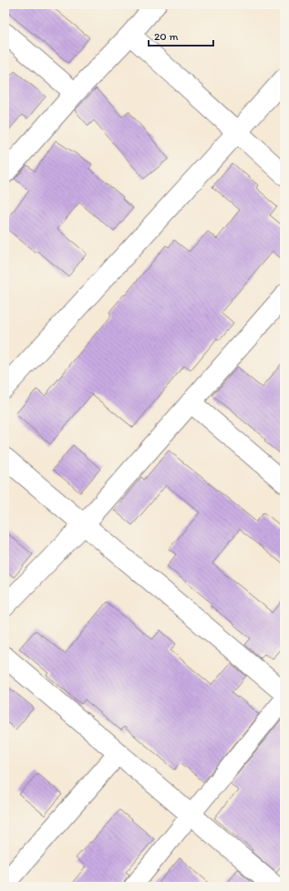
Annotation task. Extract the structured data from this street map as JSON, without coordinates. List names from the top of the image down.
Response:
{
  "scale_bar": "20 m"
}
